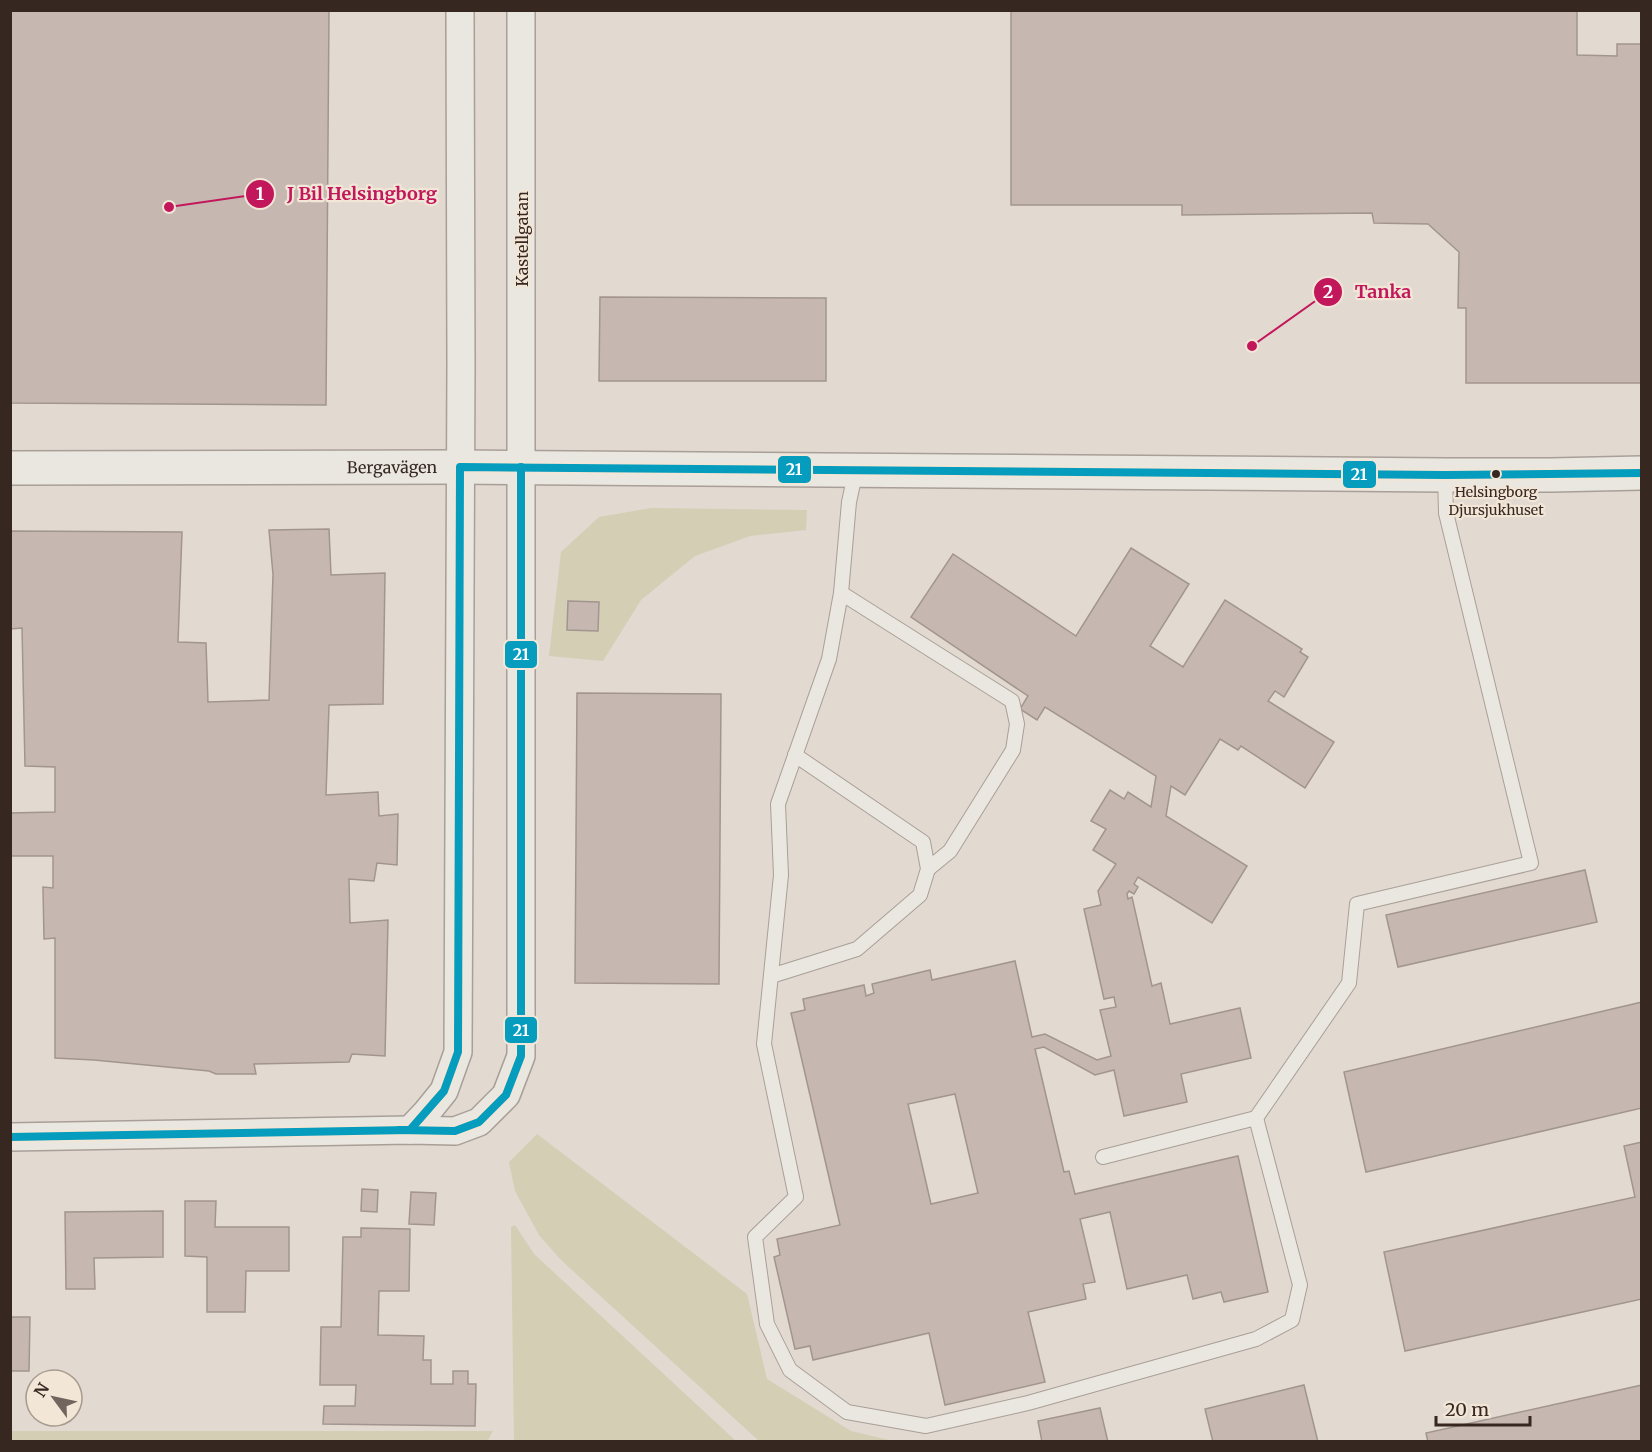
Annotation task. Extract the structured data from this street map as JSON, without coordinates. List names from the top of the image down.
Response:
{
  "streets": {
    "street": ["Kastellgatan", "Bergavägen"]
  },
  "crossings": [
    ["Kastellgatan", "Bergavägen"]
  ],
  "places": ["J Bil Helsingborg", "Tanka", "Helsingborg Djursjukhuset"],
  "lines": ["transit line 21"],
  "scale_bar": "20 m",
  "north": "top left"
}
